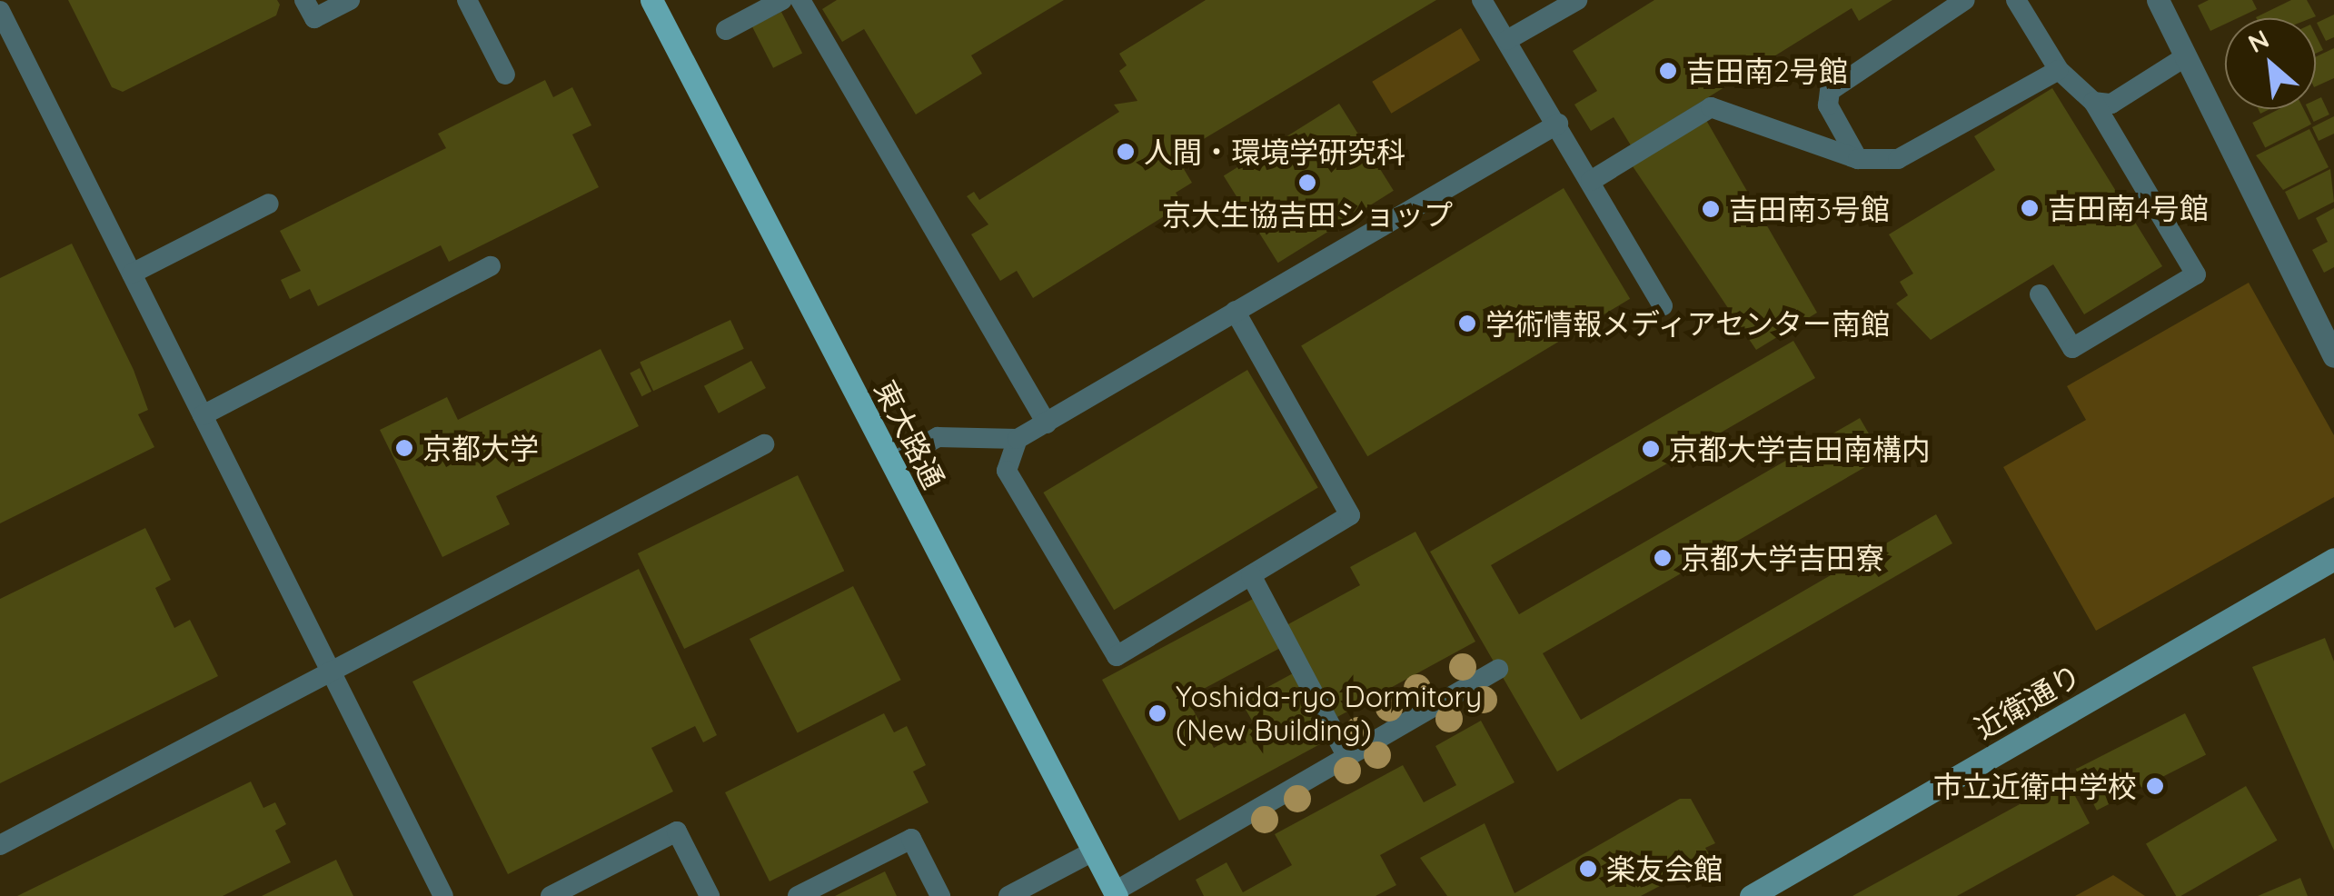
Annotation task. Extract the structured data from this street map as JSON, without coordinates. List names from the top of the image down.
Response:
{
  "streets": {
    "main road": ["東大路通"],
    "street": ["近衛通り"]
  },
  "places": [
    "吉田南2号館",
    "人間・環境学研究科",
    "京大生協吉田ショップ",
    "吉田南4号館",
    "吉田南3号館",
    "学術情報メディアセンター南館",
    "京都大学",
    "京都大学吉田南構内",
    "京都大学吉田寮",
    "Yoshida-ryo Dormitory (New Building)",
    "市立近衛中学校",
    "楽友会館"
  ],
  "north": "top left"
}
